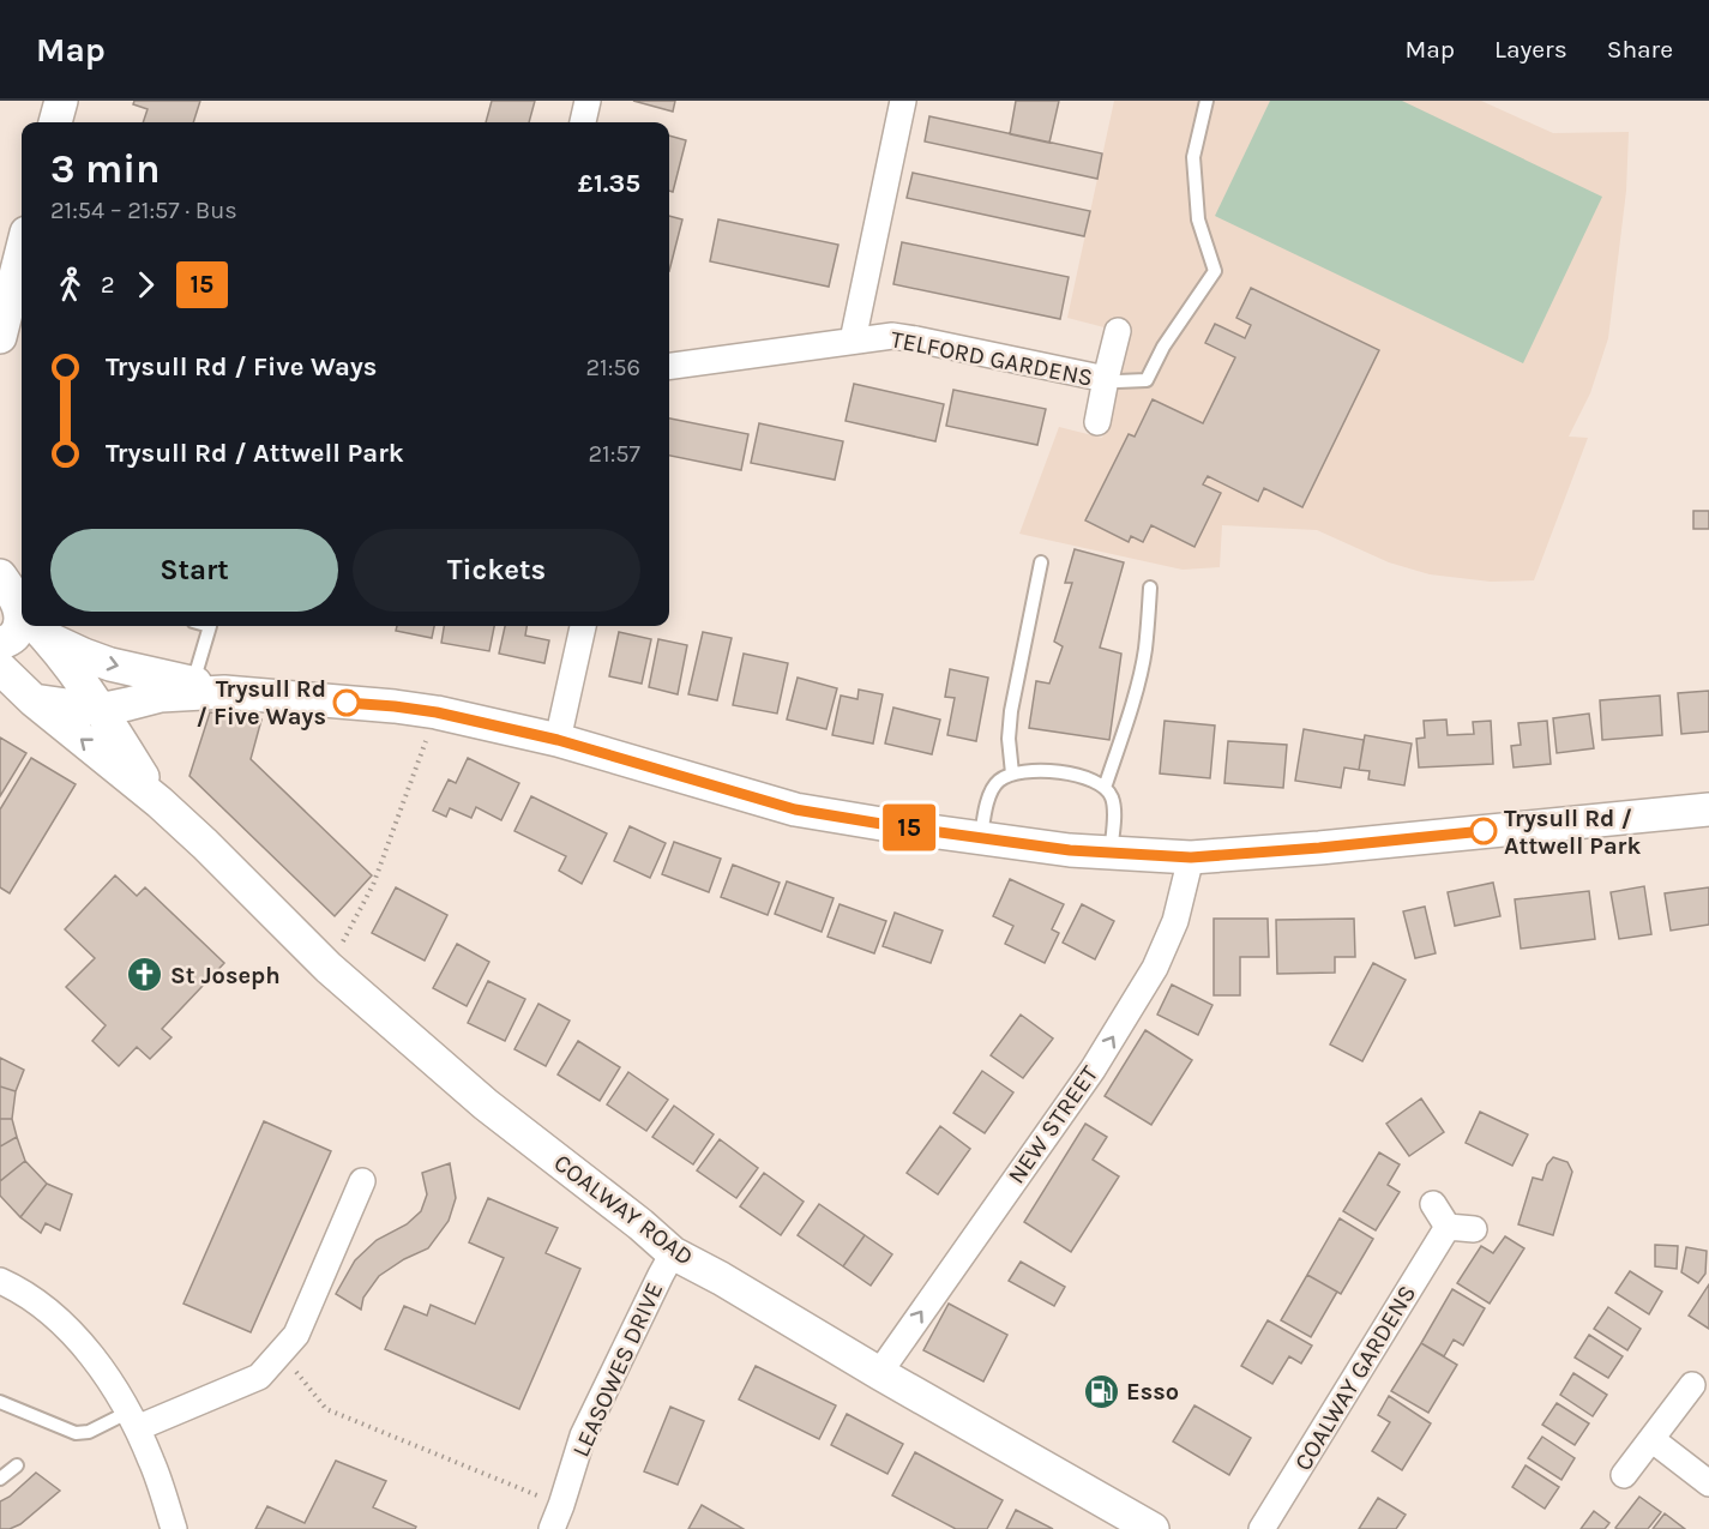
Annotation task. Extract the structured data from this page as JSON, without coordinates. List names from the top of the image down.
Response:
{
  "streets": {
    "street": [
      "TELFORD GARDENS",
      "NEW STREET",
      "COALWAY ROAD",
      "LEASOWES DRIVE",
      "COALWAY GARDENS"
    ]
  },
  "crossings": [
    ["NEW STREET", "COALWAY ROAD"],
    ["COALWAY ROAD", "LEASOWES DRIVE"]
  ],
  "one_way": ["NEW STREET"],
  "places": {
    "other": ["Trysull Rd / Five Ways", "Trysull Rd / Attwell Park"],
    "church": ["St Joseph"],
    "fuel station": ["Esso"]
  },
  "lines": ["bus line 15"],
  "page": {
    "header": "Map",
    "nav": ["Map", "Layers", "Share"],
    "on_map": "15",
    "heading": ["3 min", "21:54 – 21:57 · Bus", "£1.35"],
    "legs": ["2", "15"],
    "list": [
      {
        "name": "Trysull Rd / Five Ways",
        "value": "21:56"
      },
      {
        "name": "Trysull Rd / Attwell Park",
        "value": "21:57"
      }
    ],
    "buttons": ["Start", "Tickets"]
  }
}
